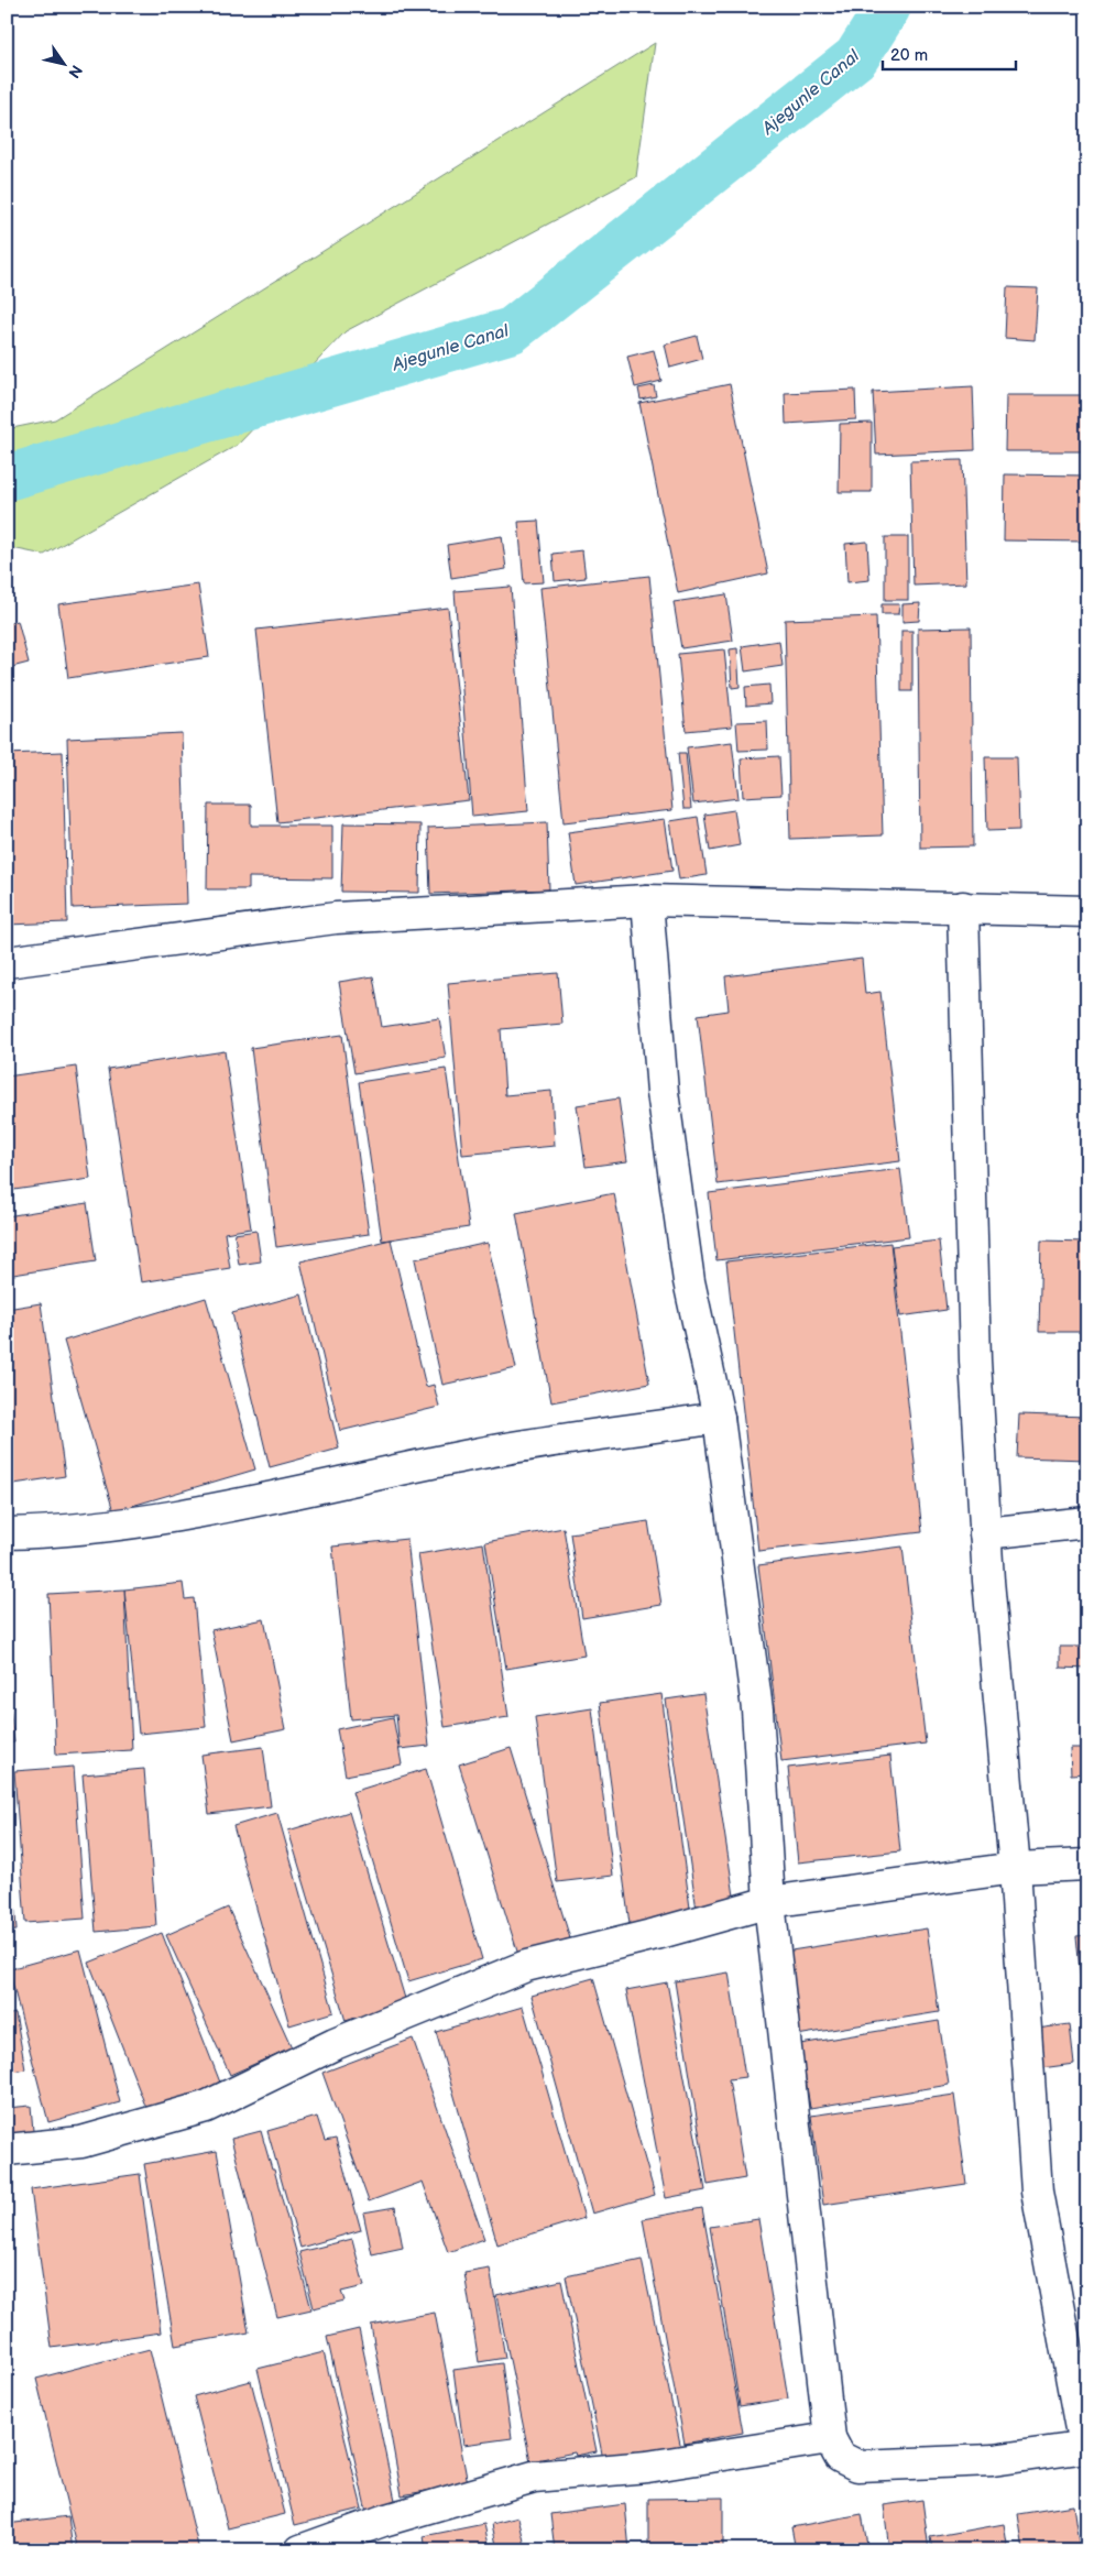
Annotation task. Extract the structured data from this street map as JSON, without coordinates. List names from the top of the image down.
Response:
{
  "water": ["Ajegunle Canal"],
  "scale_bar": "20 m",
  "north": "bottom right"
}
